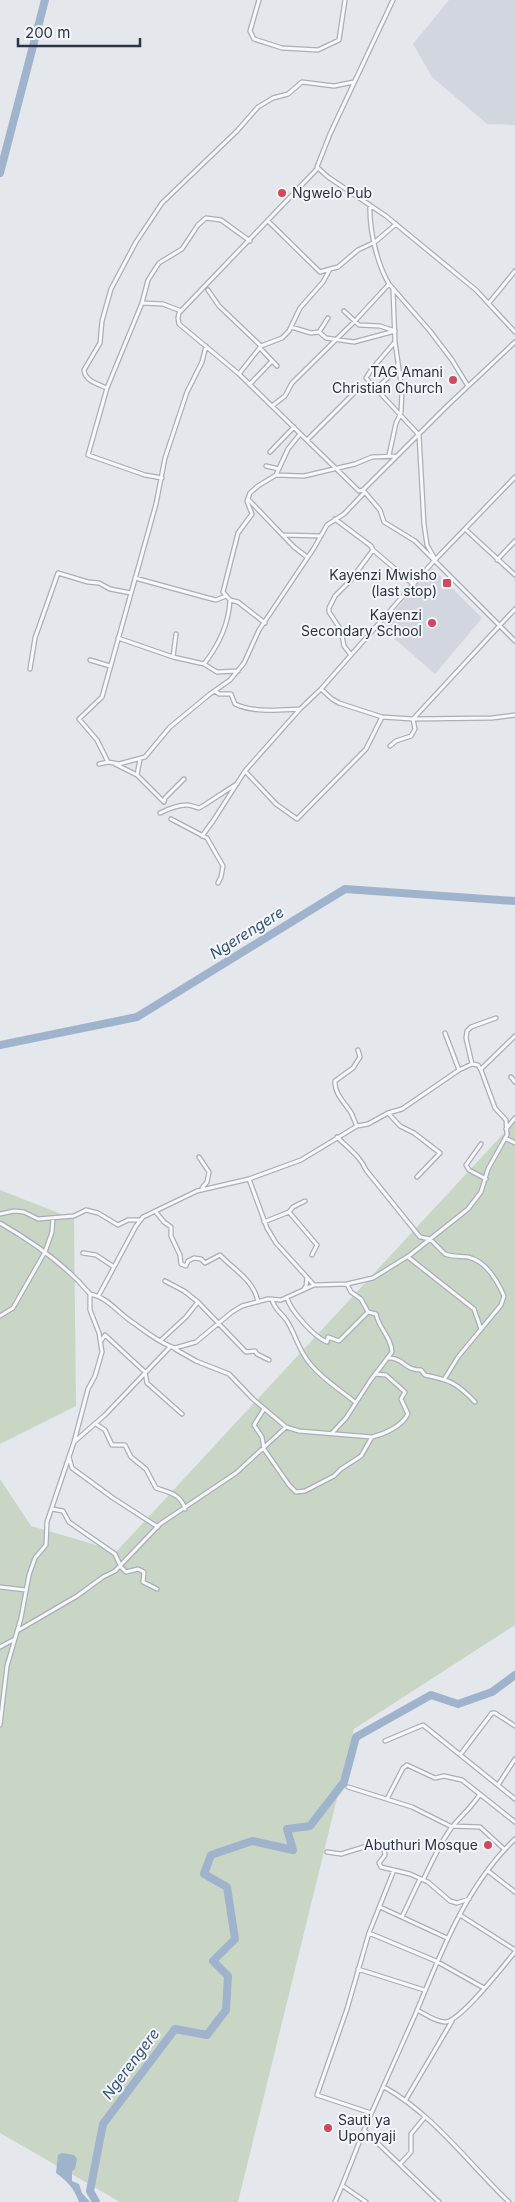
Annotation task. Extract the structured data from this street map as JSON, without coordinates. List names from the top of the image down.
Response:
{
  "water": ["Ngerengere"],
  "places": {
    "other": [
      "Ngwelo Pub",
      "TAG Amani Christian Church",
      "Kayenzi Secondary School",
      "Abuthuri Mosque",
      "Sauti ya Uponyaji"
    ],
    "transit": ["Kayenzi Mwisho (last stop)"]
  },
  "scale_bar": "200 m"
}
